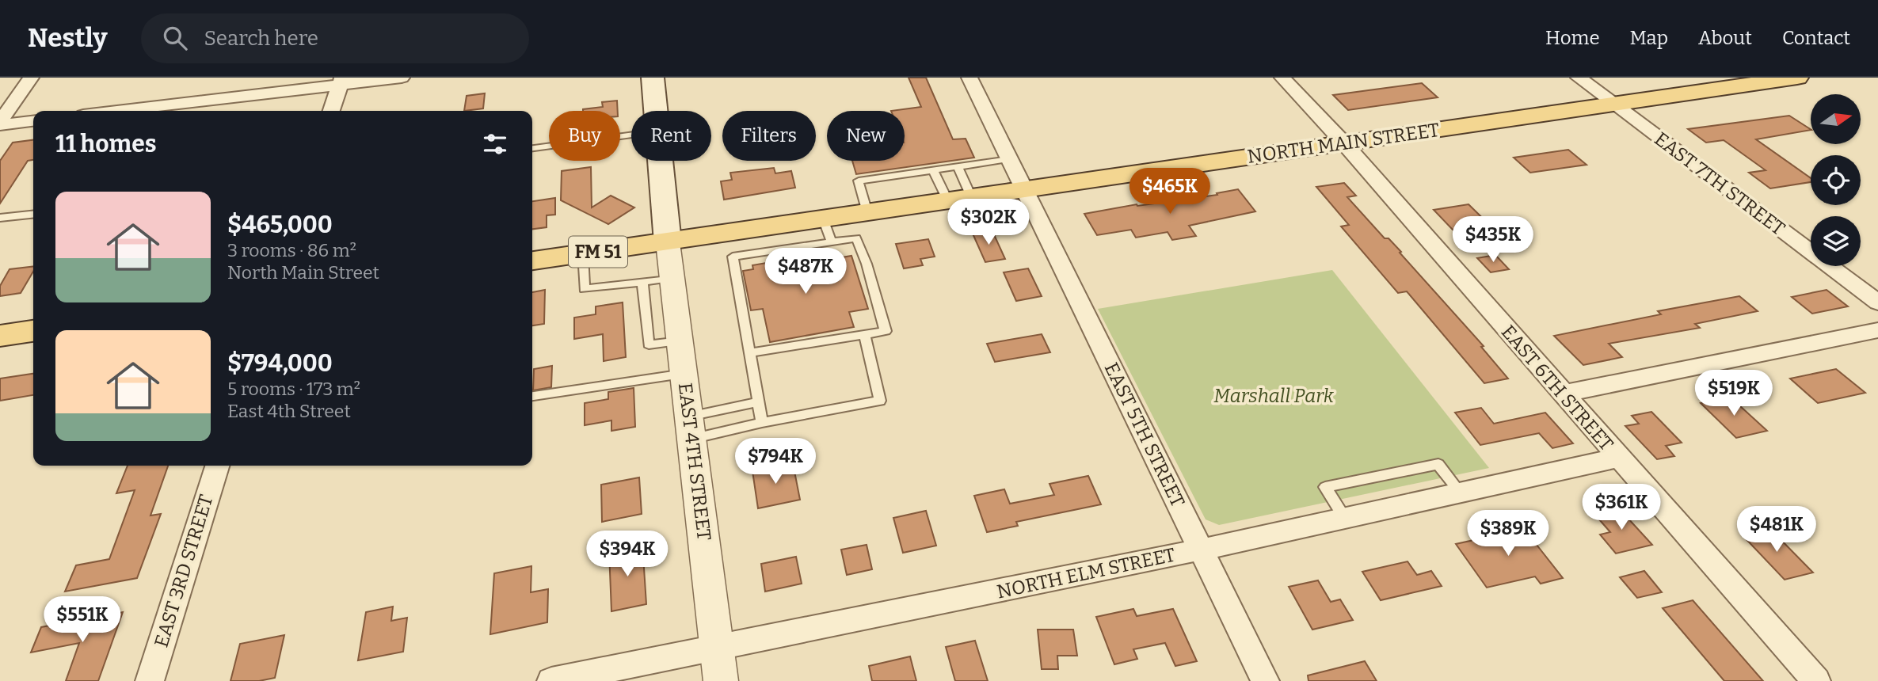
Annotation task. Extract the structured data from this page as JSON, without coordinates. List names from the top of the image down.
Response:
{
  "streets": {
    "main road": ["NORTH MAIN STREET", "FM 51"],
    "street": [
      "EAST 7TH STREET",
      "EAST 6TH STREET",
      "EAST 5TH STREET",
      "EAST 4TH STREET",
      "EAST 3RD STREET",
      "NORTH ELM STREET"
    ]
  },
  "crossings": [
    ["NORTH MAIN STREET", "EAST 7TH STREET"],
    ["NORTH MAIN STREET", "EAST 6TH STREET"],
    ["NORTH MAIN STREET", "EAST 5TH STREET"],
    ["NORTH MAIN STREET", "EAST 4TH STREET"],
    ["EAST 6TH STREET", "NORTH ELM STREET"],
    ["EAST 5TH STREET", "NORTH ELM STREET"],
    ["EAST 4TH STREET", "NORTH ELM STREET"]
  ],
  "parks": ["Marshall Park"],
  "north": "right",
  "page": {
    "header": "Nestly",
    "search": "Search here",
    "nav": [
      "Home",
      "Map",
      "About",
      "Contact"
    ],
    "chip": [
      "Buy",
      "Rent",
      "Filters",
      "New"
    ],
    "heading": "11 homes",
    "price": [
      "$465K",
      "$302K",
      "$435K",
      "$487K",
      "$519K",
      "$794K",
      "$361K",
      "$481K",
      "$389K",
      "$394K",
      "$551K"
    ],
    "list": [
      {
        "name": "$465,000",
        "note": "3 rooms · 86 m² · North Main Street"
      },
      {
        "name": "$794,000",
        "note": "5 rooms · 173 m² · East 4th Street"
      }
    ]
  }
}
